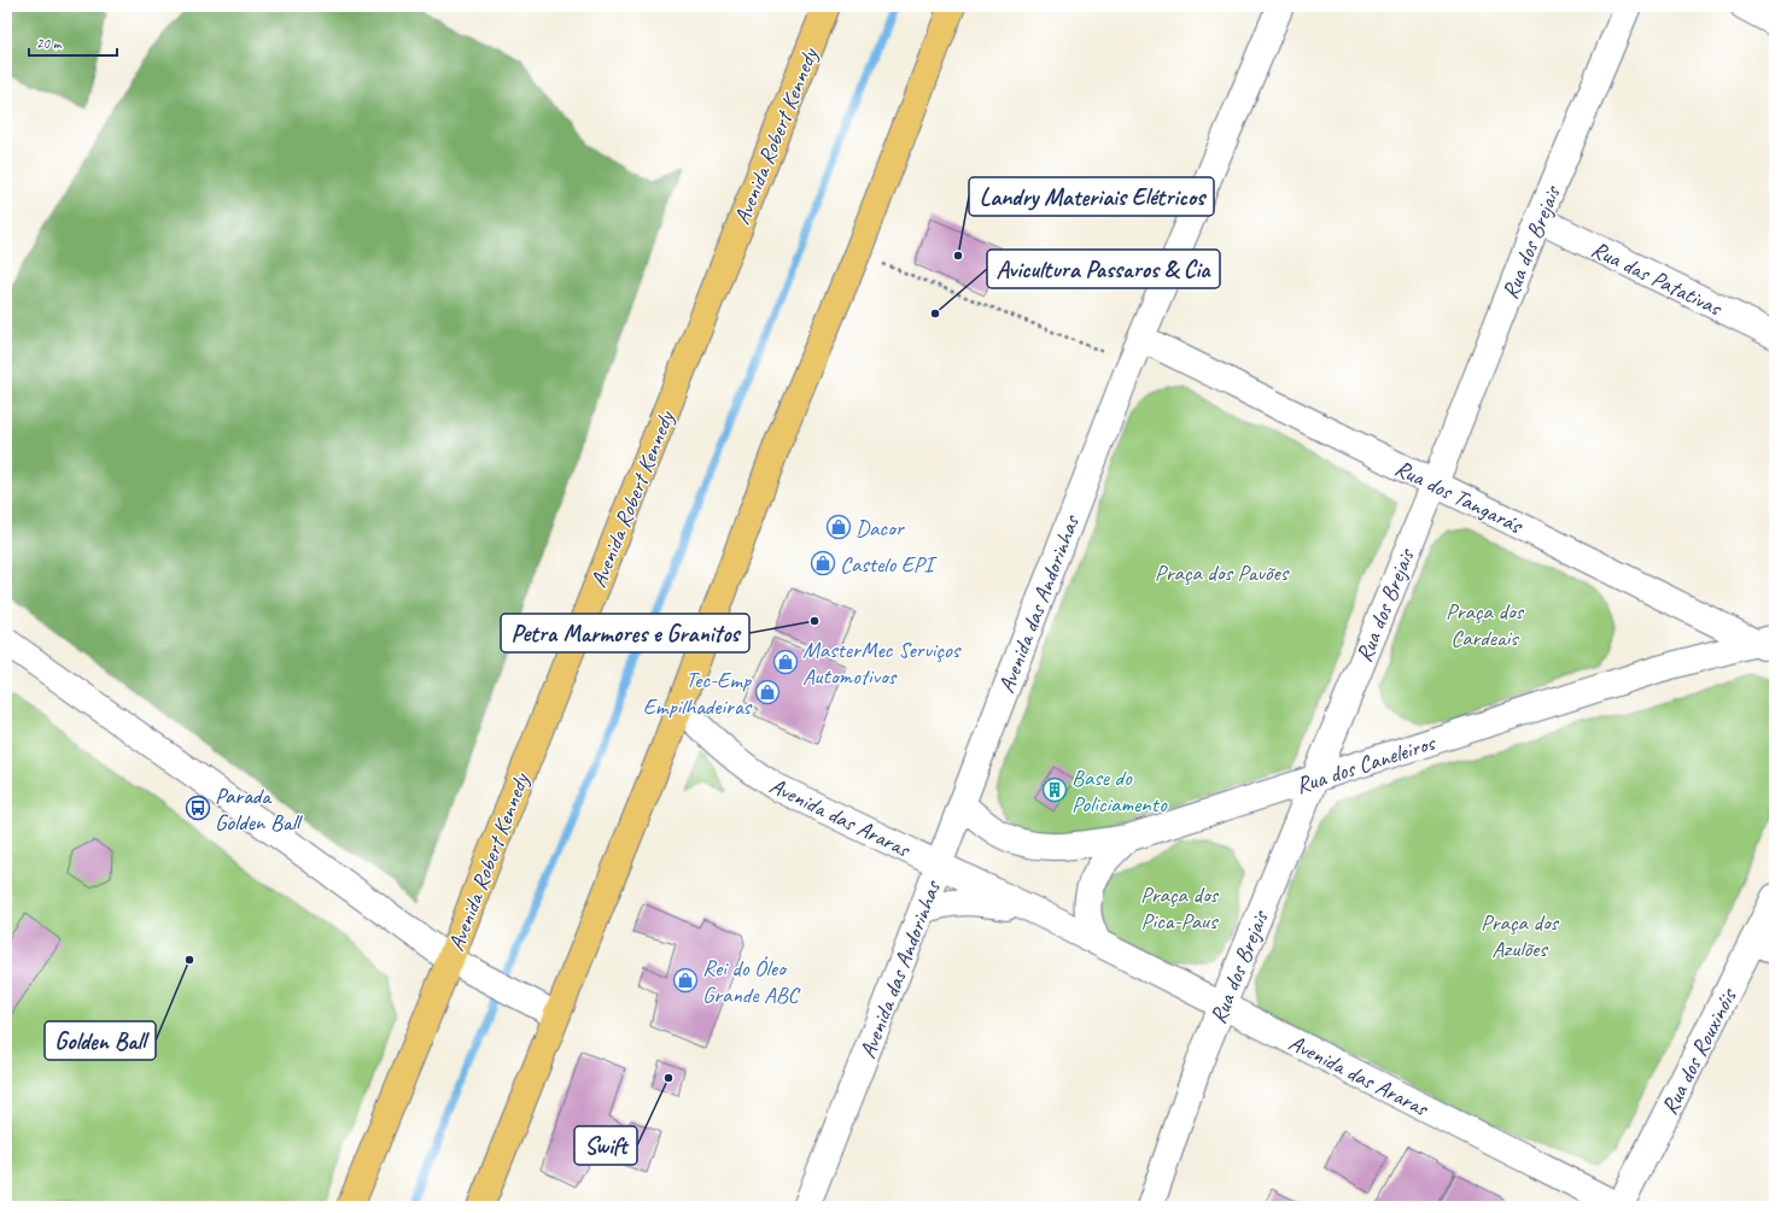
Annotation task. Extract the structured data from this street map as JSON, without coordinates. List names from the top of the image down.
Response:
{
  "streets": {
    "main road": ["Avenida Robert Kennedy"],
    "street": [
      "Rua dos Brejais",
      "Rua das Patativas",
      "Rua dos Tangarás",
      "Avenida das Andorinhas",
      "Rua dos Caneleiros",
      "Avenida das Araras",
      "Rua dos Rouxinóis"
    ]
  },
  "crossings": [
    ["Rua dos Brejais", "Rua das Patativas"],
    ["Rua dos Brejais", "Rua dos Tangarás"],
    ["Rua dos Brejais", "Rua dos Caneleiros"],
    ["Rua dos Brejais", "Avenida das Araras"],
    ["Rua dos Tangarás", "Avenida das Andorinhas"],
    ["Rua dos Tangarás", "Rua dos Caneleiros"],
    ["Avenida das Andorinhas", "Rua dos Caneleiros"],
    ["Avenida das Andorinhas", "Avenida das Araras"],
    ["Avenida das Araras", "Rua dos Rouxinóis"]
  ],
  "parks": [
    "Praça dos Pavões",
    "Praça dos Cardeais",
    "Praça dos Pica-Paus",
    "Praça dos Azulões"
  ],
  "places": {
    "other": [
      "Landry Materiais Elétricos",
      "Avicultura Passaros & Cia",
      "Petra Marmores e Granitos",
      "Golden Ball",
      "Swift"
    ],
    "shop": [
      "Dacor",
      "Castelo EPI",
      "MasterMec Serviços Automotivos",
      "Tec-Emp Empilhadeiras",
      "Rei do Óleo Grande ABC"
    ],
    "building": ["Base do Policiamento"],
    "bus stop": ["Parada Golden Ball"]
  },
  "scale_bar": "20 m"
}
